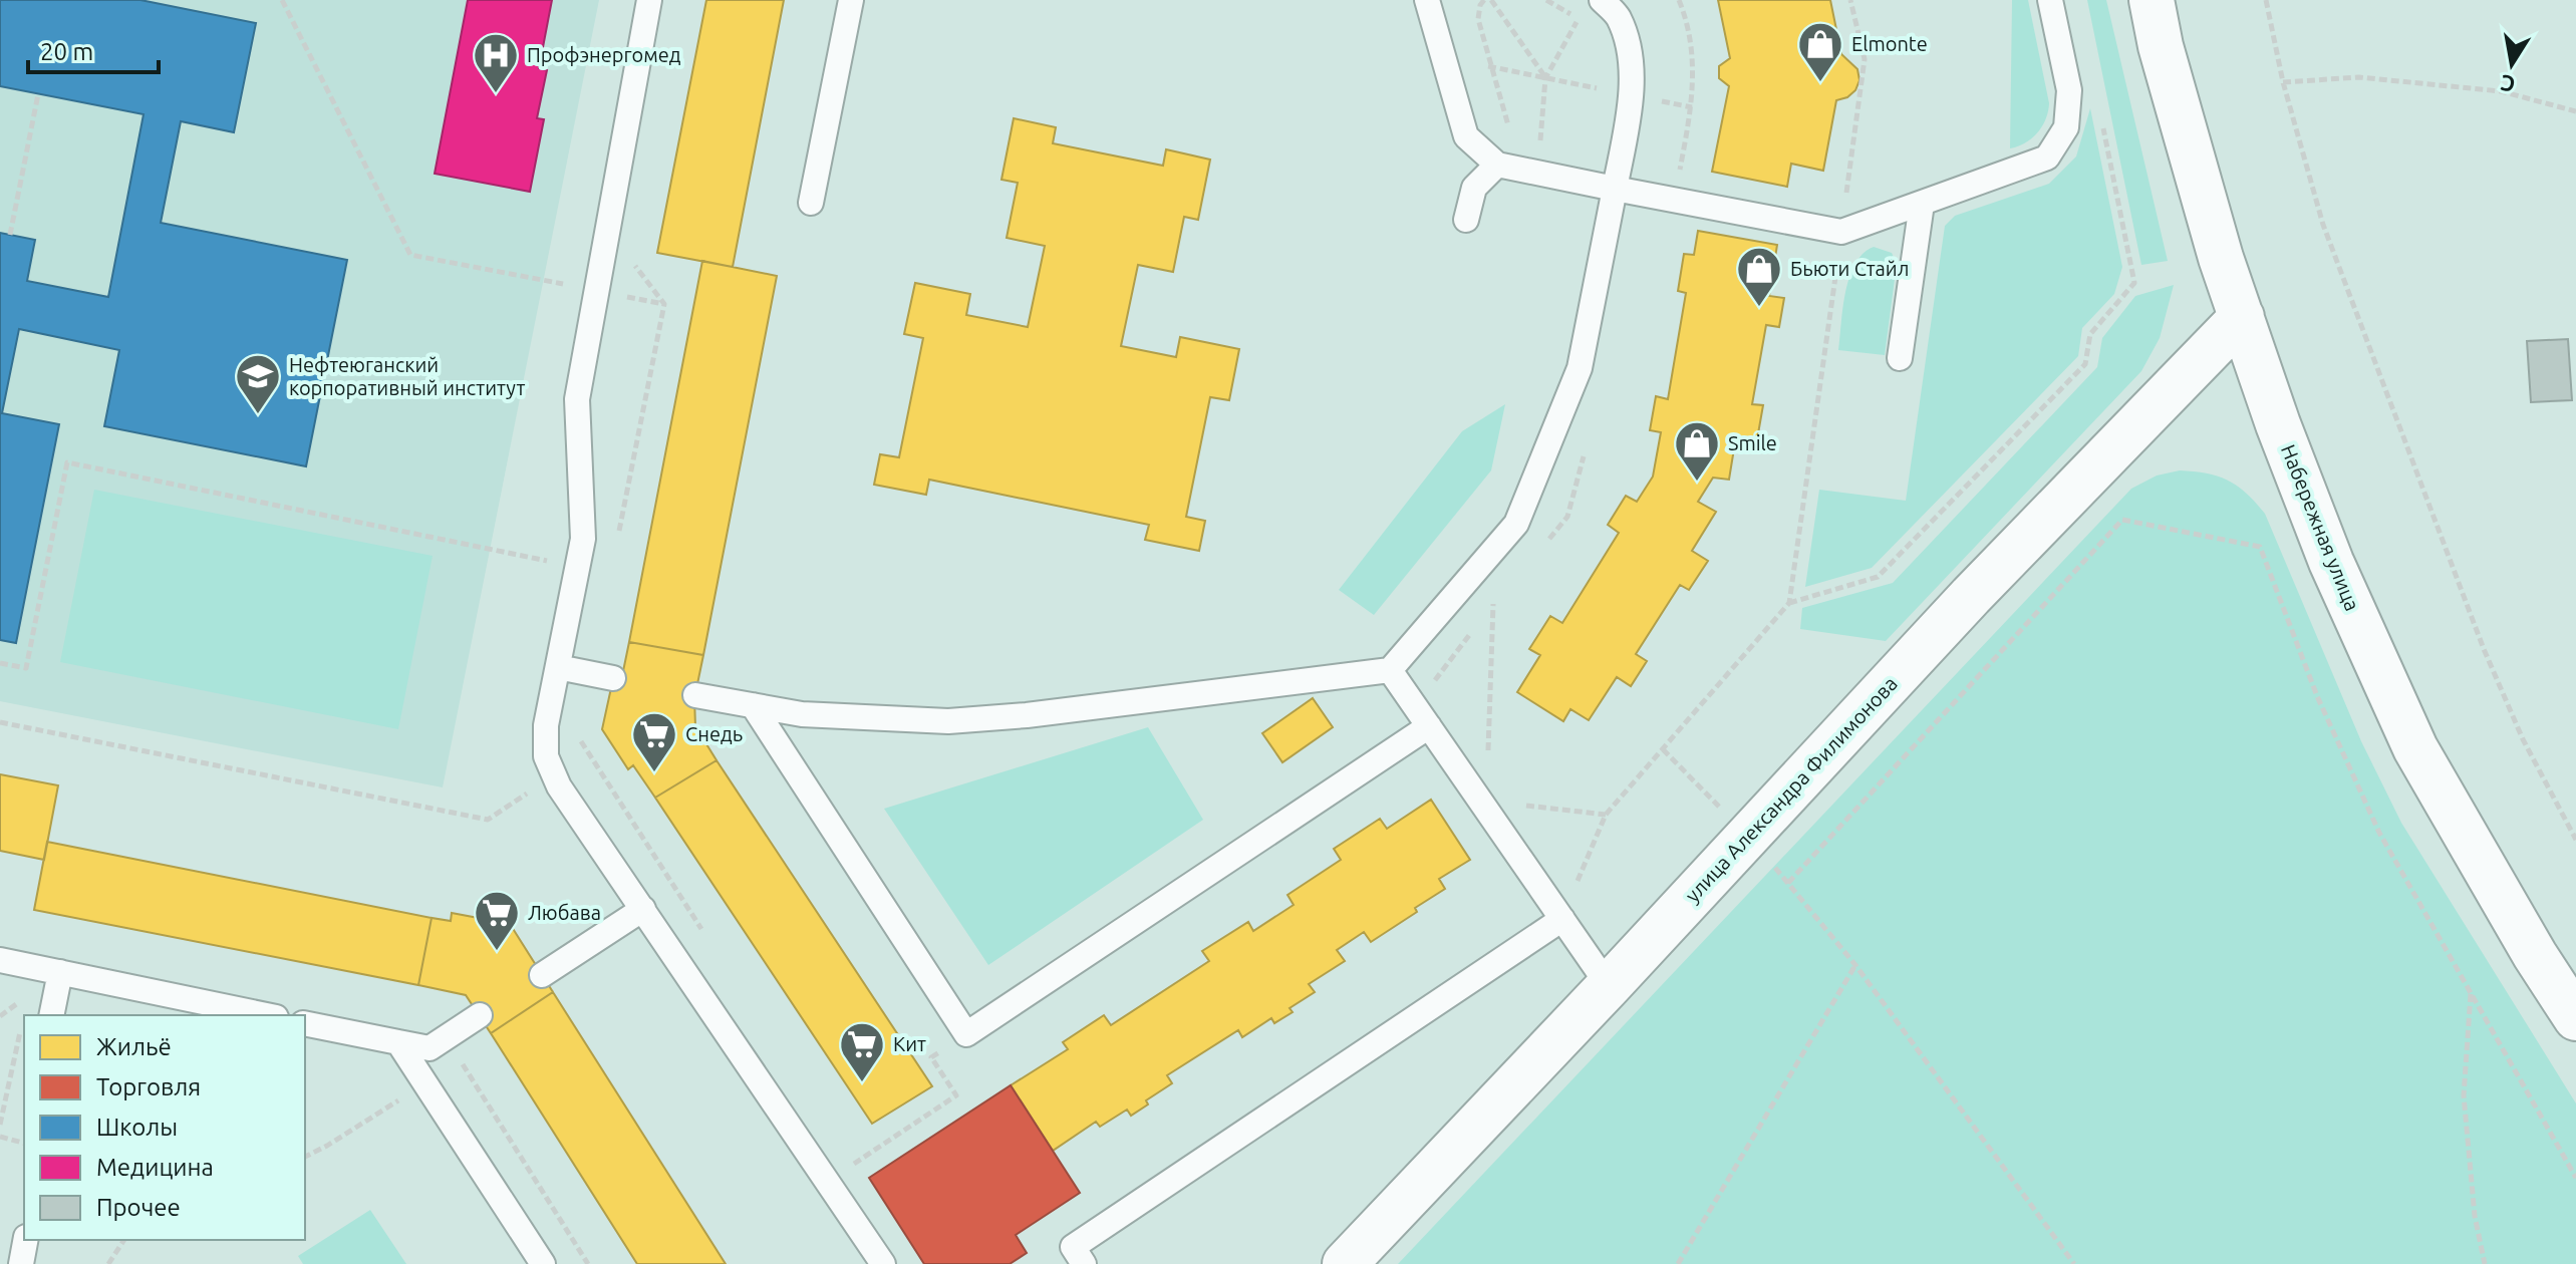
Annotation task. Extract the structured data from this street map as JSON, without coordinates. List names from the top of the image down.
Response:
{
  "streets": {
    "main road": ["Набережная улица", "улица Александра Филимонова"]
  },
  "crossings": [
    ["Набережная улица", "улица Александра Филимонова"]
  ],
  "places": {
    "shop": ["Elmonte", "Бьюти Стайл", "Smile"],
    "hospital": ["Профэнергомед"],
    "school or university": ["Нефтеюганский корпоративный институт"],
    "supermarket": ["Снедь", "Любава", "Кит"]
  },
  "legend": [
    "Жильё",
    "Торговля",
    "Школы",
    "Медицина",
    "Прочее"
  ],
  "scale_bar": "20 m",
  "north": "bottom"
}
